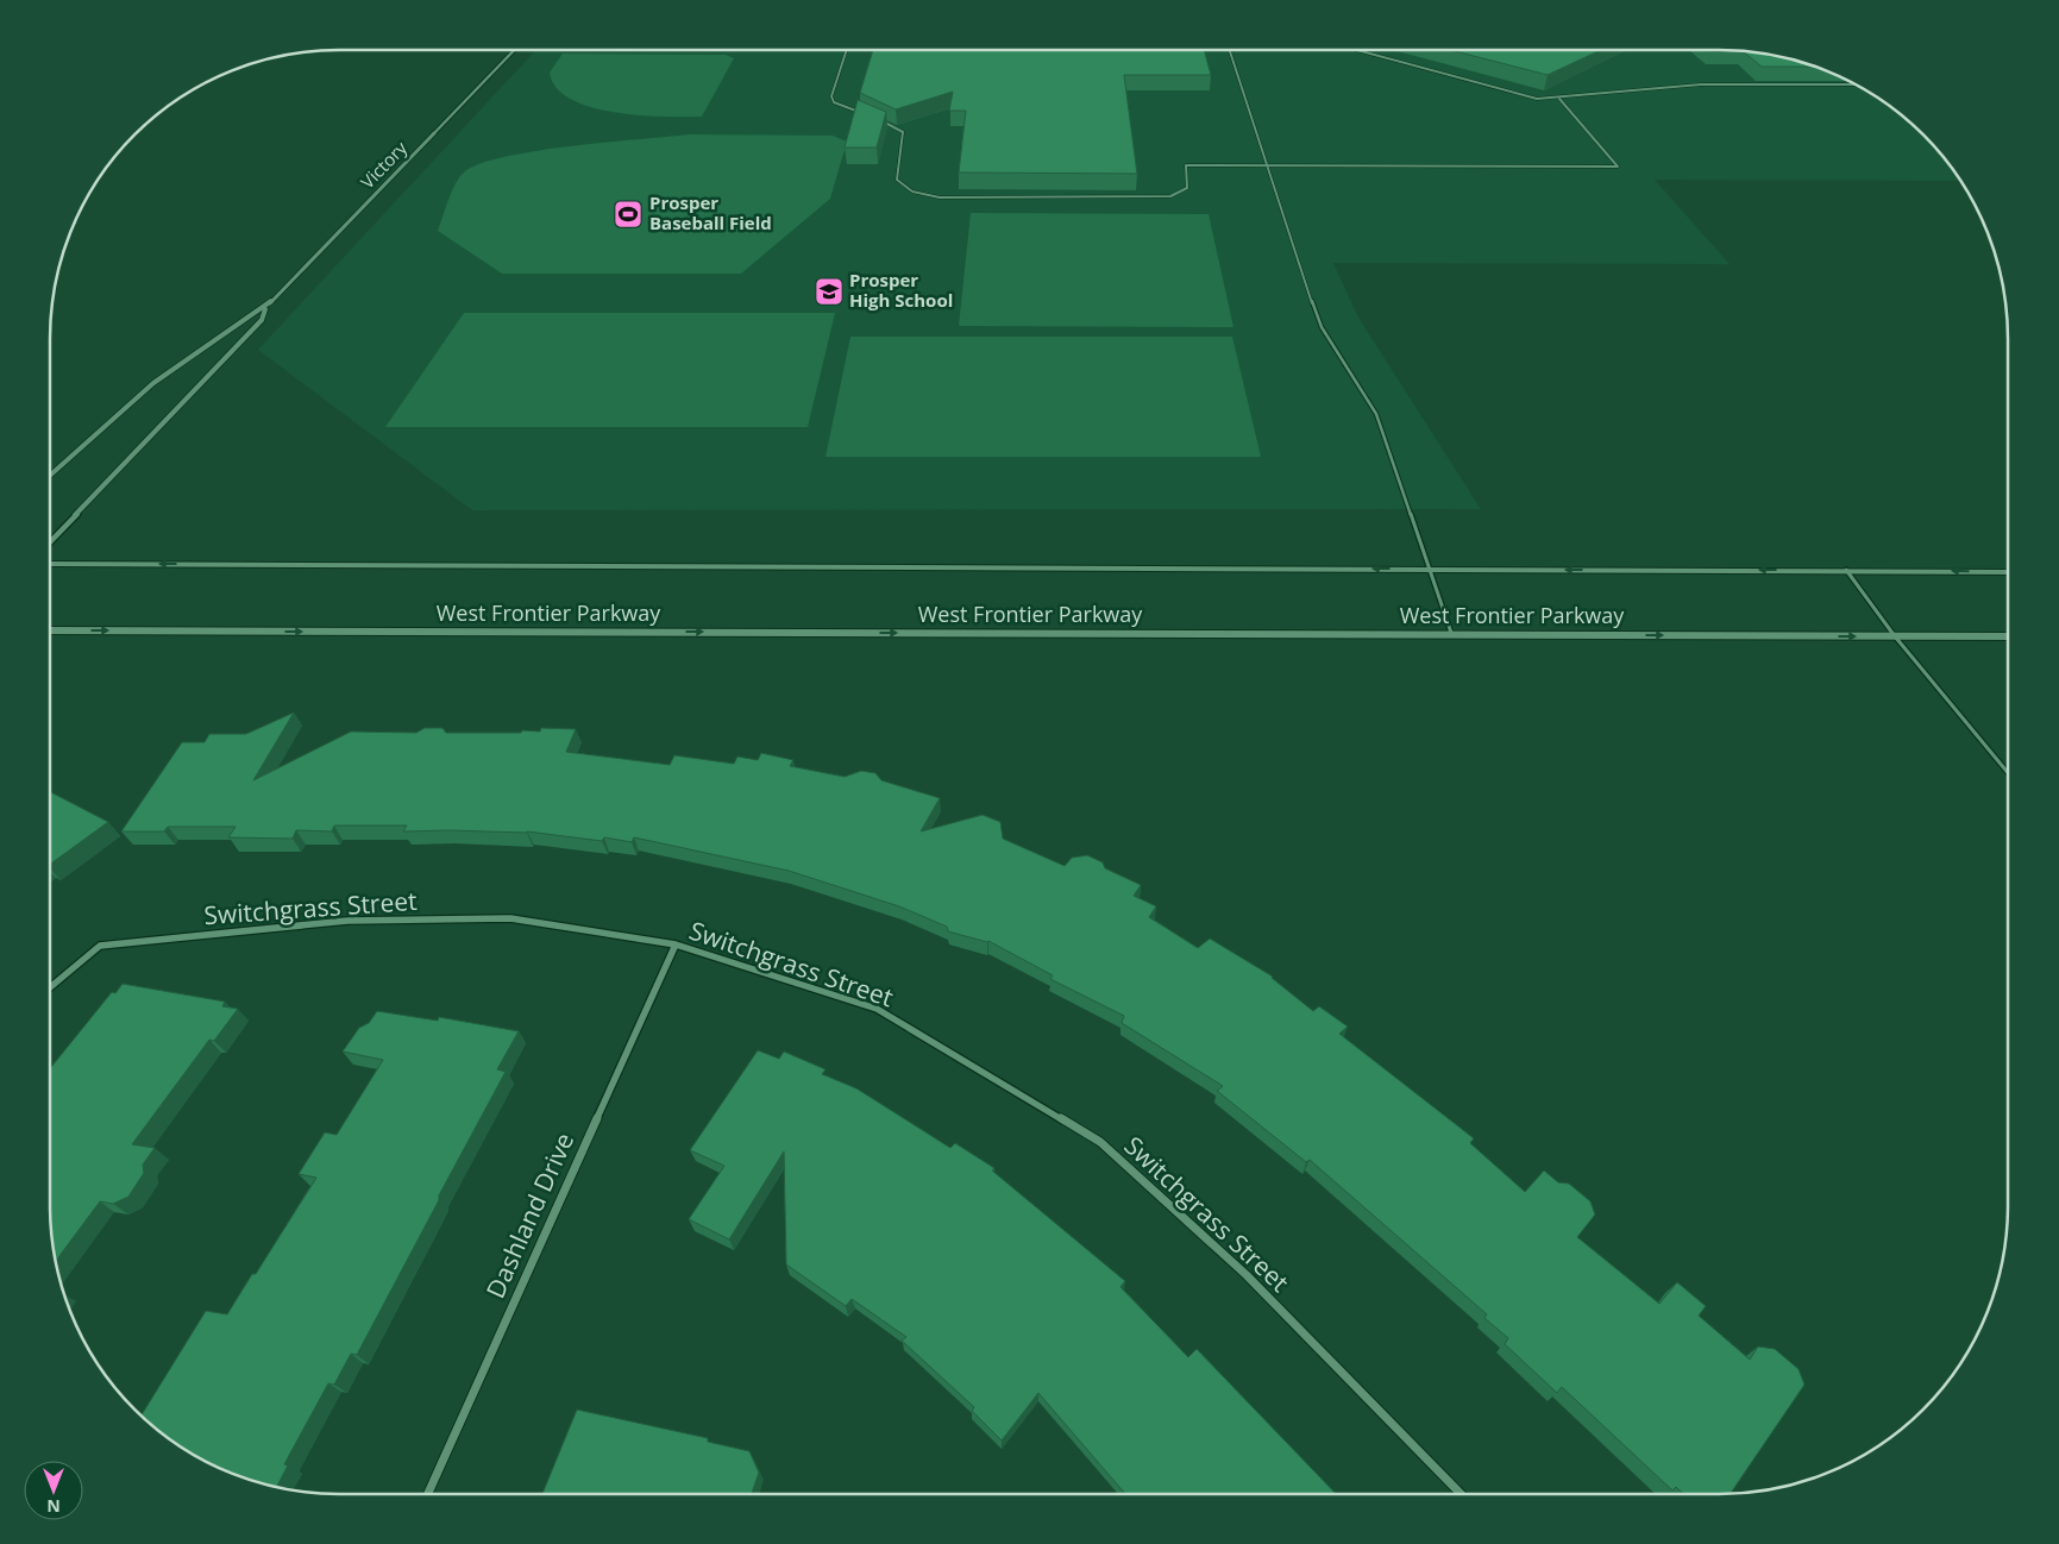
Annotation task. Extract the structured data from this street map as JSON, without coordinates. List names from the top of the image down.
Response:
{
  "streets": {
    "street": [
      "Victory",
      "West Frontier Parkway",
      "Switchgrass Street",
      "Dashland Drive"
    ]
  },
  "crossings": [
    ["Switchgrass Street", "Dashland Drive"]
  ],
  "places": {
    "sports": ["Prosper Baseball Field"],
    "school or university": ["Prosper High School"]
  },
  "north": "bottom"
}
